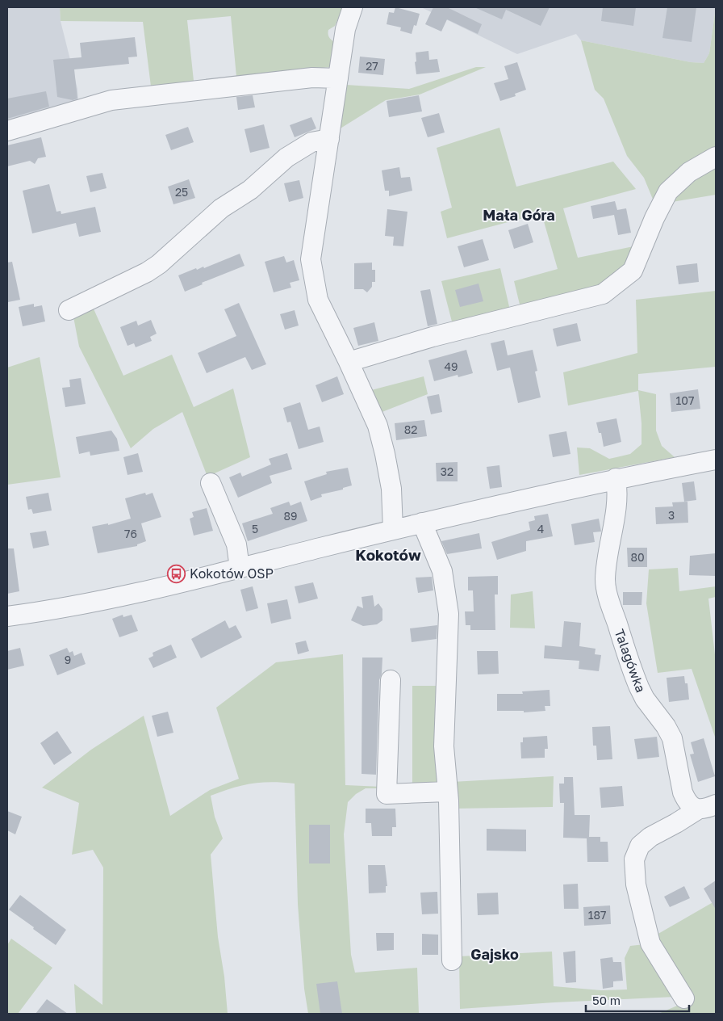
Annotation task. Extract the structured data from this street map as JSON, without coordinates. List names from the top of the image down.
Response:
{
  "streets": {
    "street": ["Talagówka"]
  },
  "districts": ["Mała Góra", "Kokotów", "Gajsko"],
  "places": {
    "bus stop": ["Kokotów OSP"]
  },
  "house_numbers": [
    "27",
    "25",
    "49",
    "107",
    "82",
    "32",
    "3",
    "89",
    "5",
    "4",
    "76",
    "80",
    "9",
    "187"
  ],
  "scale_bar": "50 m"
}
